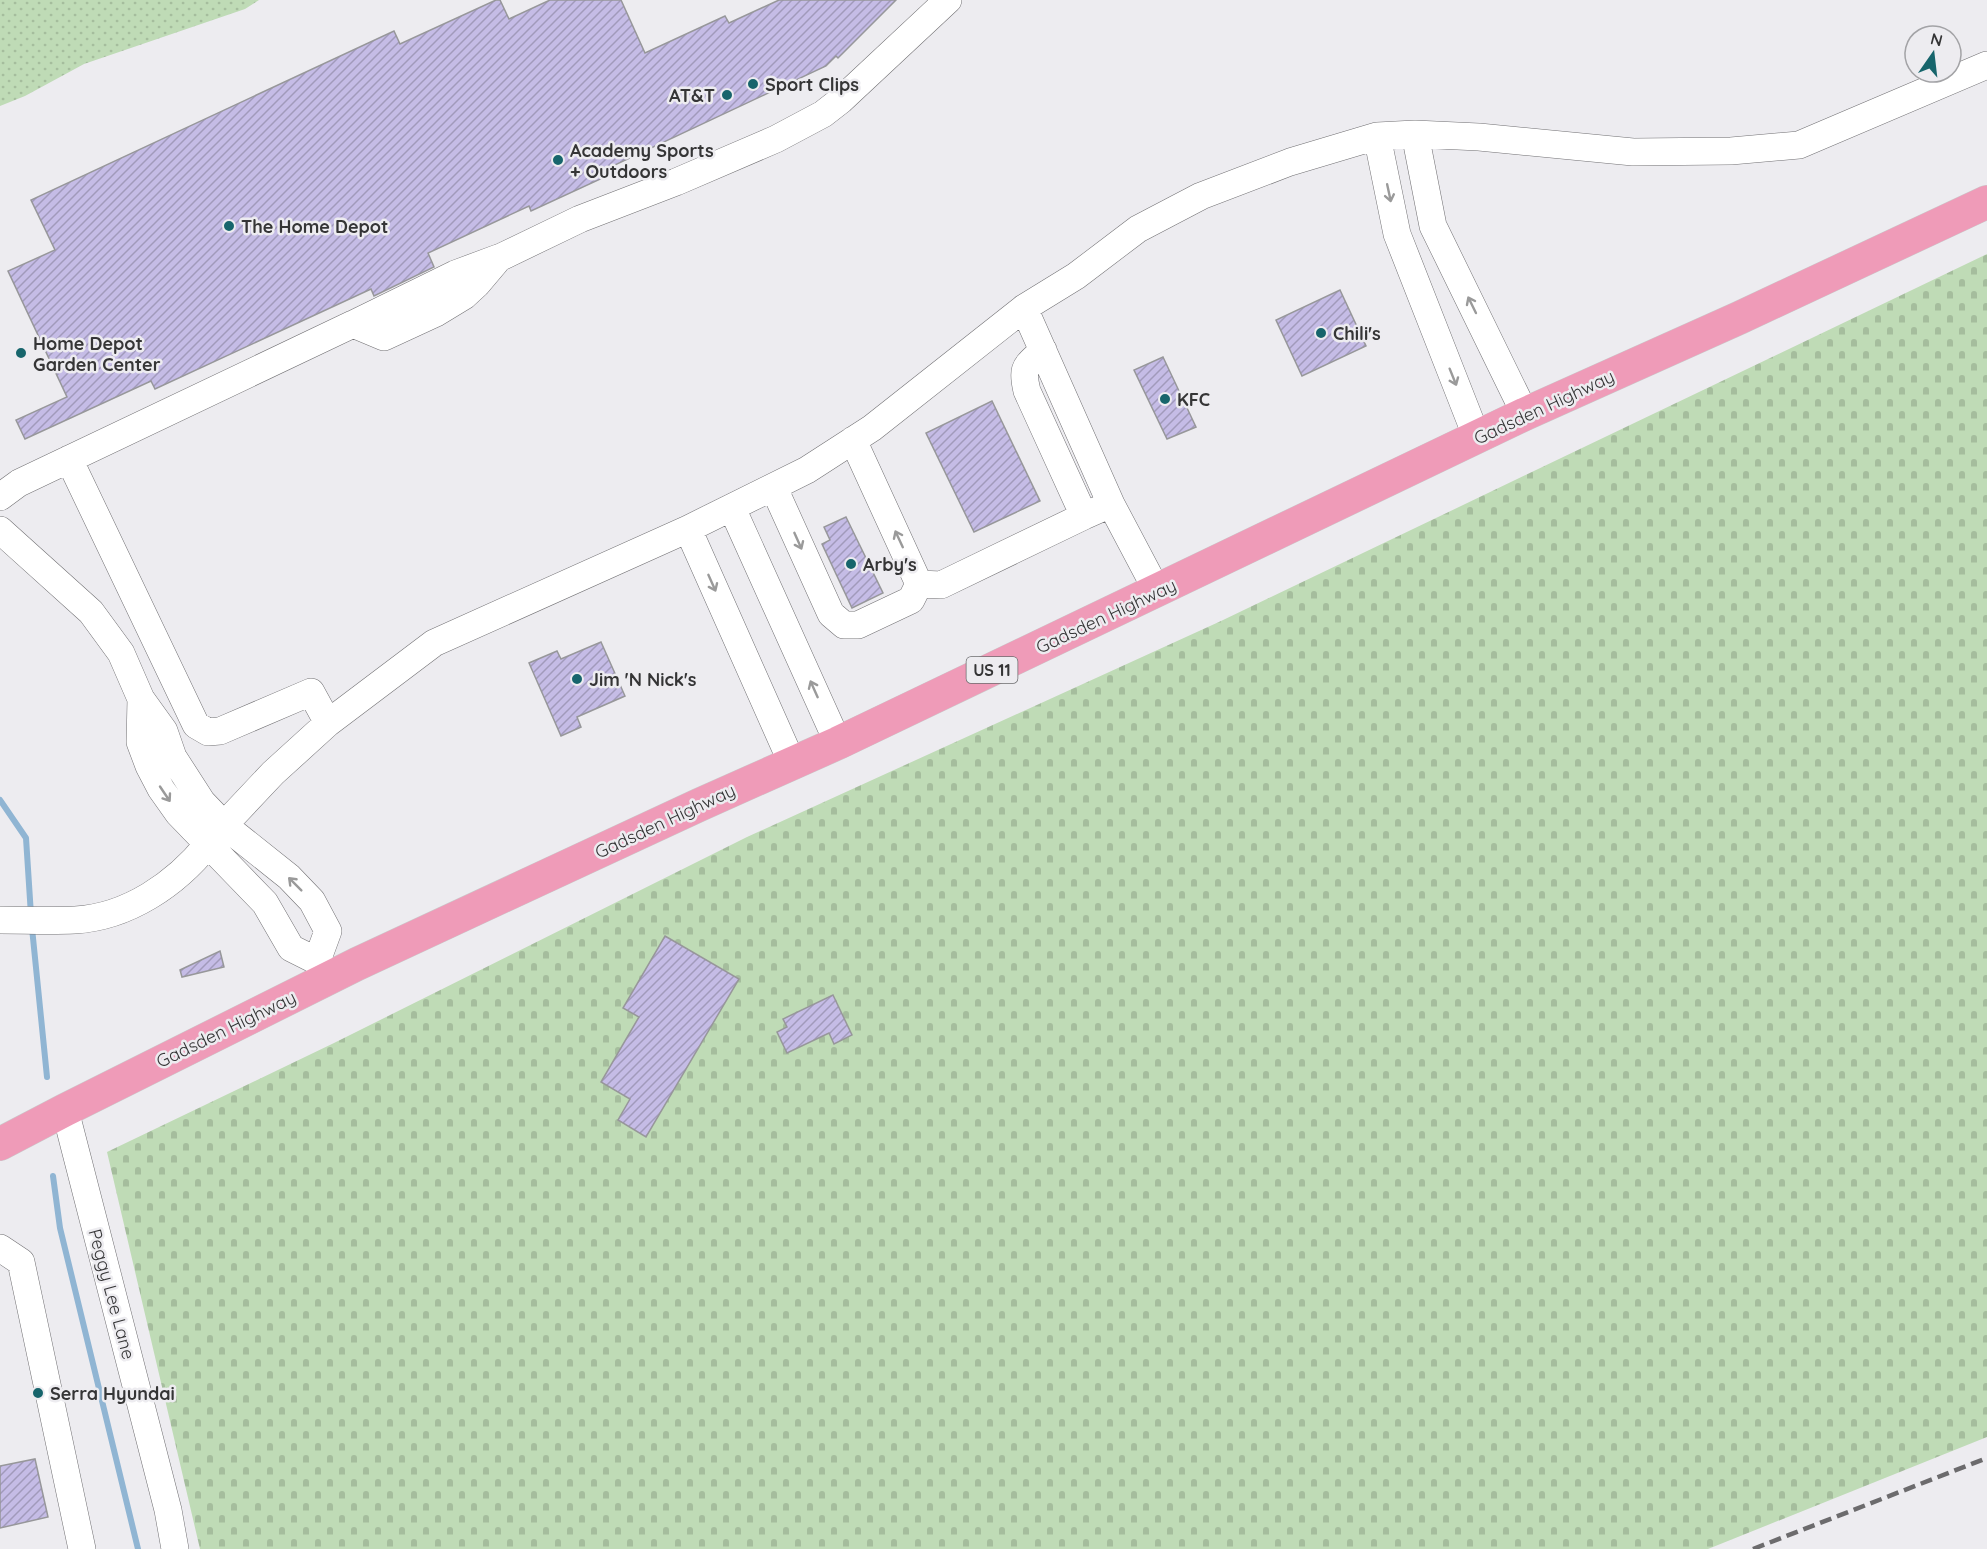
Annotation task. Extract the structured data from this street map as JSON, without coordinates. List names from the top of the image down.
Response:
{
  "streets": {
    "main road": ["Gadsden Highway", "US 11"],
    "street": ["Peggy Lee Lane"]
  },
  "crossings": [
    ["Gadsden Highway", "Peggy Lee Lane"]
  ],
  "places": [
    "Sport Clips",
    "AT&T",
    "Academy Sports + Outdoors",
    "The Home Depot",
    "Chili's",
    "Home Depot Garden Center",
    "KFC",
    "Arby's",
    "Jim 'N Nick's",
    "Serra Hyundai"
  ],
  "north": "top"
}
